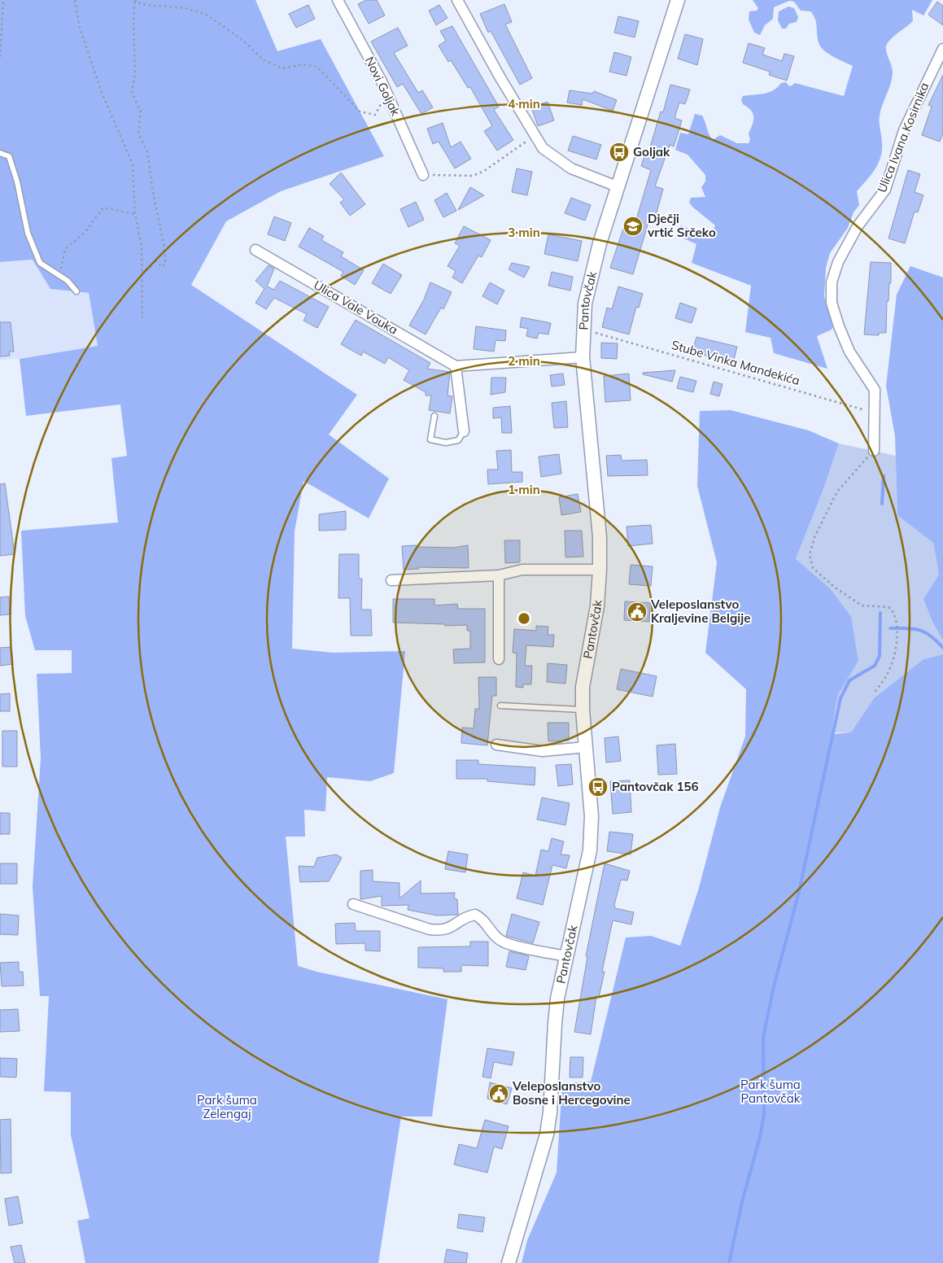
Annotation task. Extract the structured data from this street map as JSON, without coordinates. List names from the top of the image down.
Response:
{
  "streets": {
    "main road": ["Pantovčak"],
    "street": ["Novi Goljak", "Ulica Ivana Kosirnika", "Ulica Vale Vouka"],
    "path": ["Stube Vinka Mandekića"]
  },
  "crossings": [
    ["Ulica Ivana Kosirnika", "Stube Vinka Mandekića"]
  ],
  "parks": ["Park šuma Pantovčak", "Park šuma Zelengaj"],
  "places": {
    "bus stop": ["Goljak", "Pantovčak 156"],
    "school or university": ["Dječji vrtić Srčeko"],
    "public building": ["Veleposlanstvo Kraljevine Belgije", "Veleposlanstvo Bosne i Hercegovine"]
  },
  "rings": [
    "4 min",
    "3 min",
    "2 min",
    "1 min"
  ]
}
